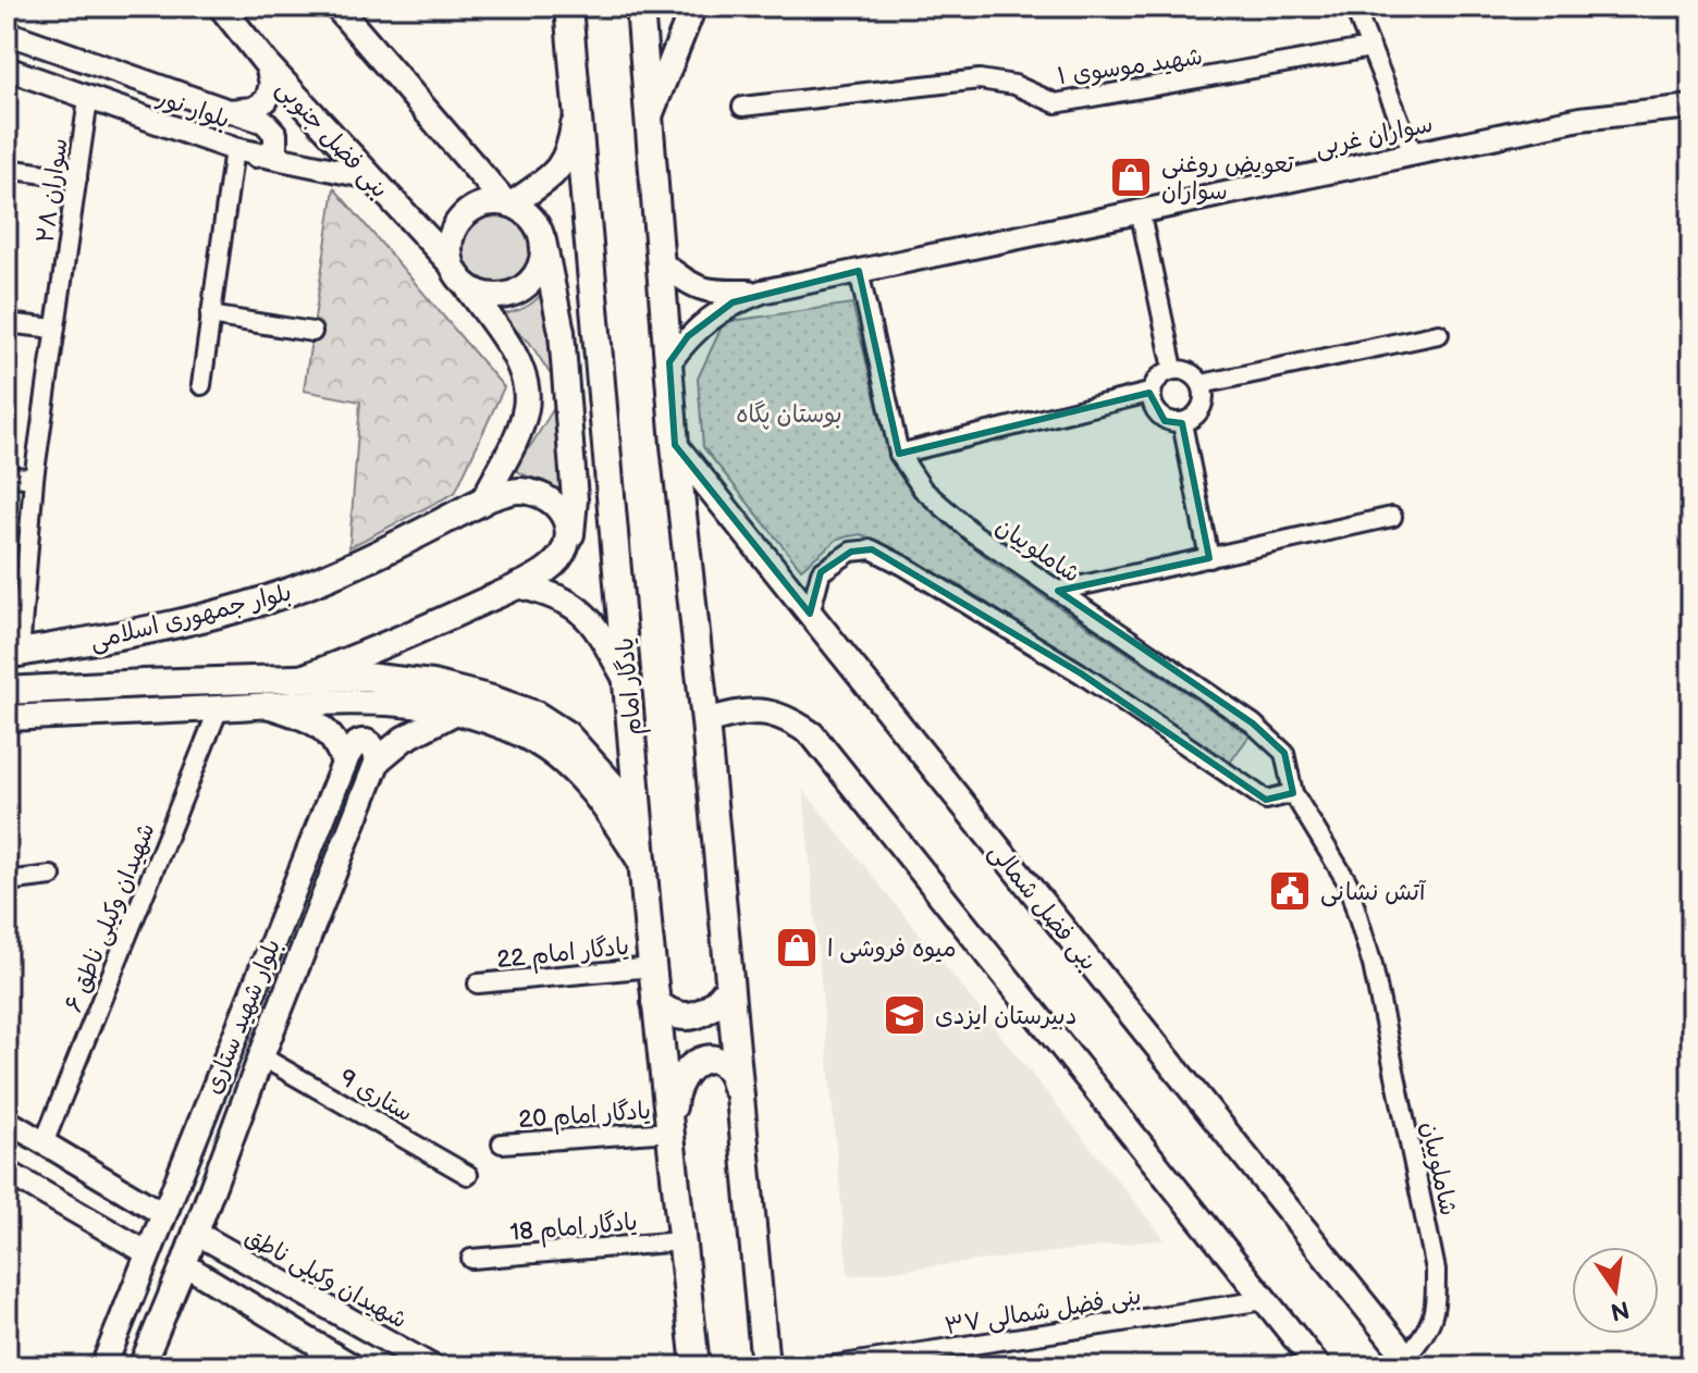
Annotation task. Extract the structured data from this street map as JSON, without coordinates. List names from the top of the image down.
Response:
{
  "streets": {
    "main road": [
      "بنی فضل جنوبی",
      "بلوار جمهوری اسلامی",
      "یادگار امام",
      "بنی فضل شمالی",
      "بلوار شهید ستاری"
    ],
    "street": [
      "شهید موسوی ۱",
      "بلوار نور",
      "سواران غربی",
      "سواران ۲۸",
      "شاملوییان",
      "شهیدان وکیلی ناطق ۶",
      "یادگار امام 22",
      "ستاری 9",
      "یادگار امام 20",
      "یادگار امام 18",
      "شهیدان وکیلی ناطق",
      "بنی فضل شمالی ۳۷"
    ]
  },
  "crossings": [
    ["بلوار نور", "بنی فضل جنوبی"],
    ["بلوار نور", "سواران ۲۸"],
    ["سواران غربی", "شاملوییان"],
    ["سواران ۲۸", "بلوار جمهوری اسلامی"],
    ["شاملوییان", "بنی فضل شمالی"],
    ["بلوار جمهوری اسلامی", "یادگار امام"],
    ["یادگار امام", "یادگار امام 22"],
    ["یادگار امام", "یادگار امام 20"],
    ["یادگار امام", "یادگار امام 18"],
    ["بلوار شهید ستاری", "ستاری 9"],
    ["بلوار شهید ستاری", "شهیدان وکیلی ناطق"]
  ],
  "parks": ["بوستان پگاه"],
  "places": {
    "shop": ["تعویض روغنی سواران", "میوه فروشی ا"],
    "public building": ["آتش نشانی"],
    "school or university": ["دبیرستان ایزدی"]
  },
  "north": "bottom"
}
